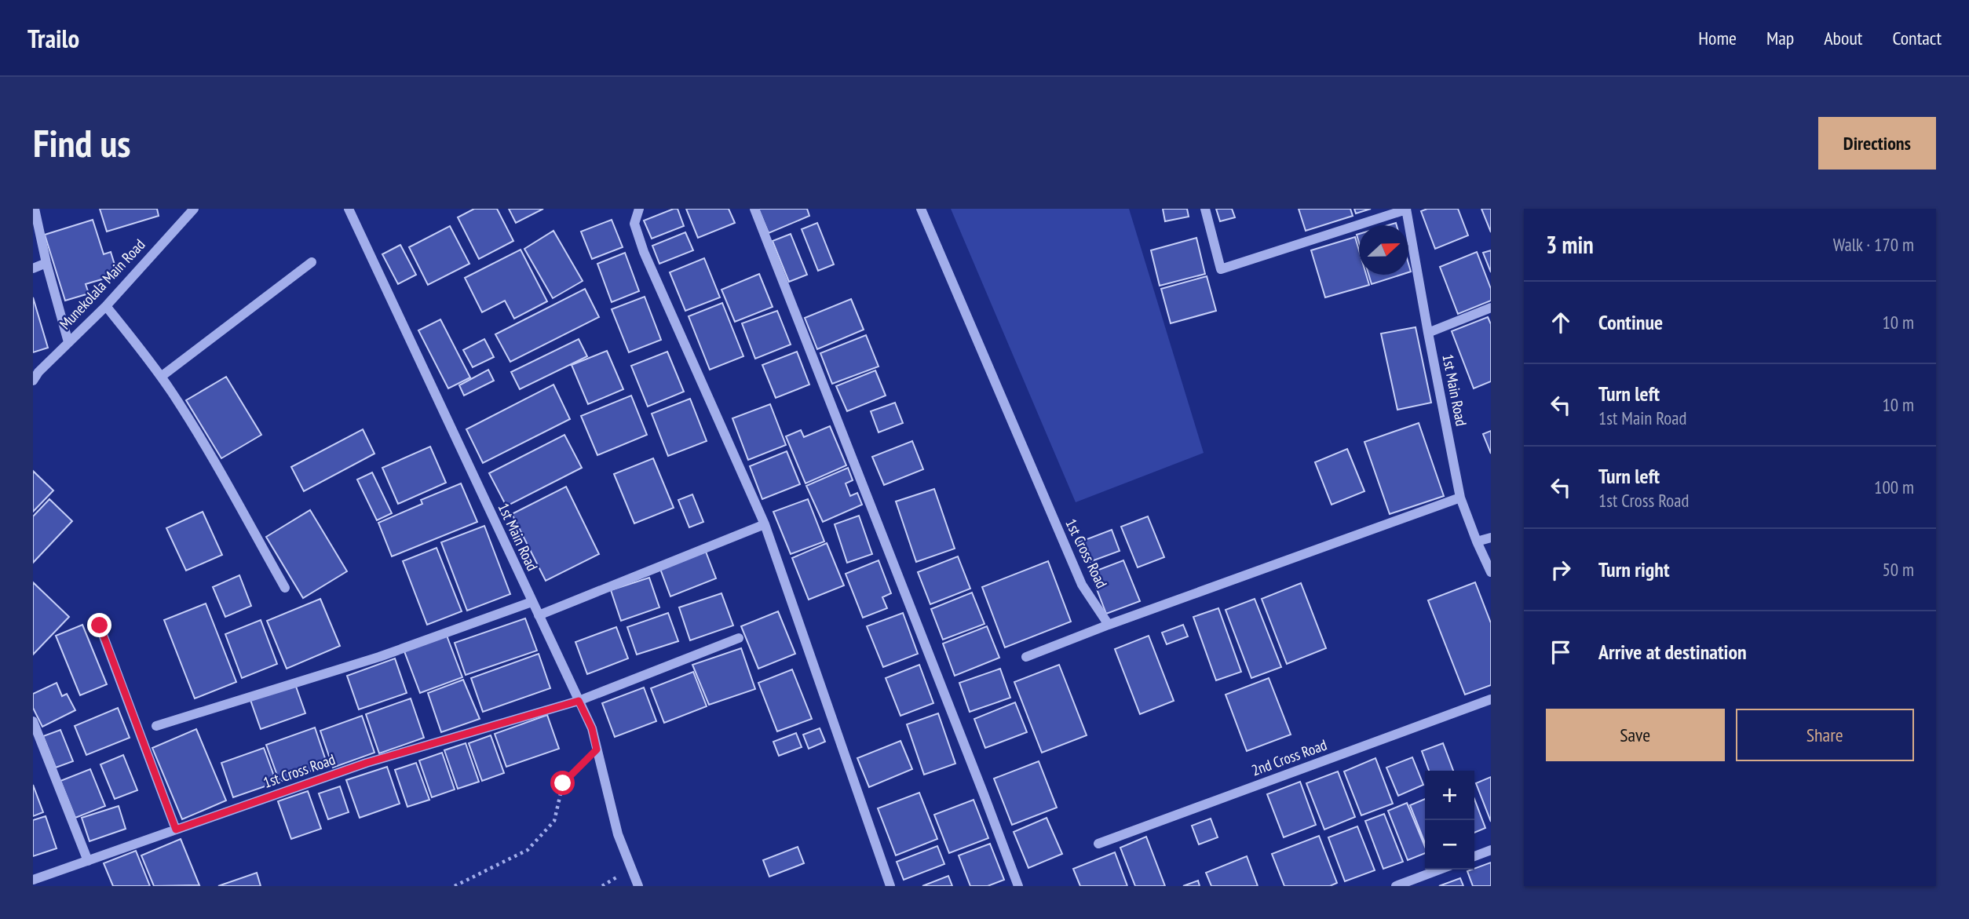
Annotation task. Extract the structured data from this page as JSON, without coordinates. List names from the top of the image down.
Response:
{
  "streets": {
    "street": [
      "Munekolala Main Road",
      "1st Main Road",
      "1st Cross Road",
      "2nd Cross Road"
    ]
  },
  "crossings": [
    ["1st Main Road", "1st Cross Road"]
  ],
  "north": "right",
  "page": {
    "header": "Trailo",
    "nav": [
      "Home",
      "Map",
      "About",
      "Contact"
    ],
    "buttons": [
      "Directions",
      ["Save", "Share"]
    ],
    "title": "Find us",
    "heading": ["3 min", "Walk · 170 m"],
    "list": [
      ["Continue", "10 m"],
      ["Turn left", "1st Main Road", "10 m"],
      ["Turn left", "1st Cross Road", "100 m"],
      ["Turn right", "50 m"],
      "Arrive at destination"
    ],
    "map_buttons": ["+", "−"]
  }
}
